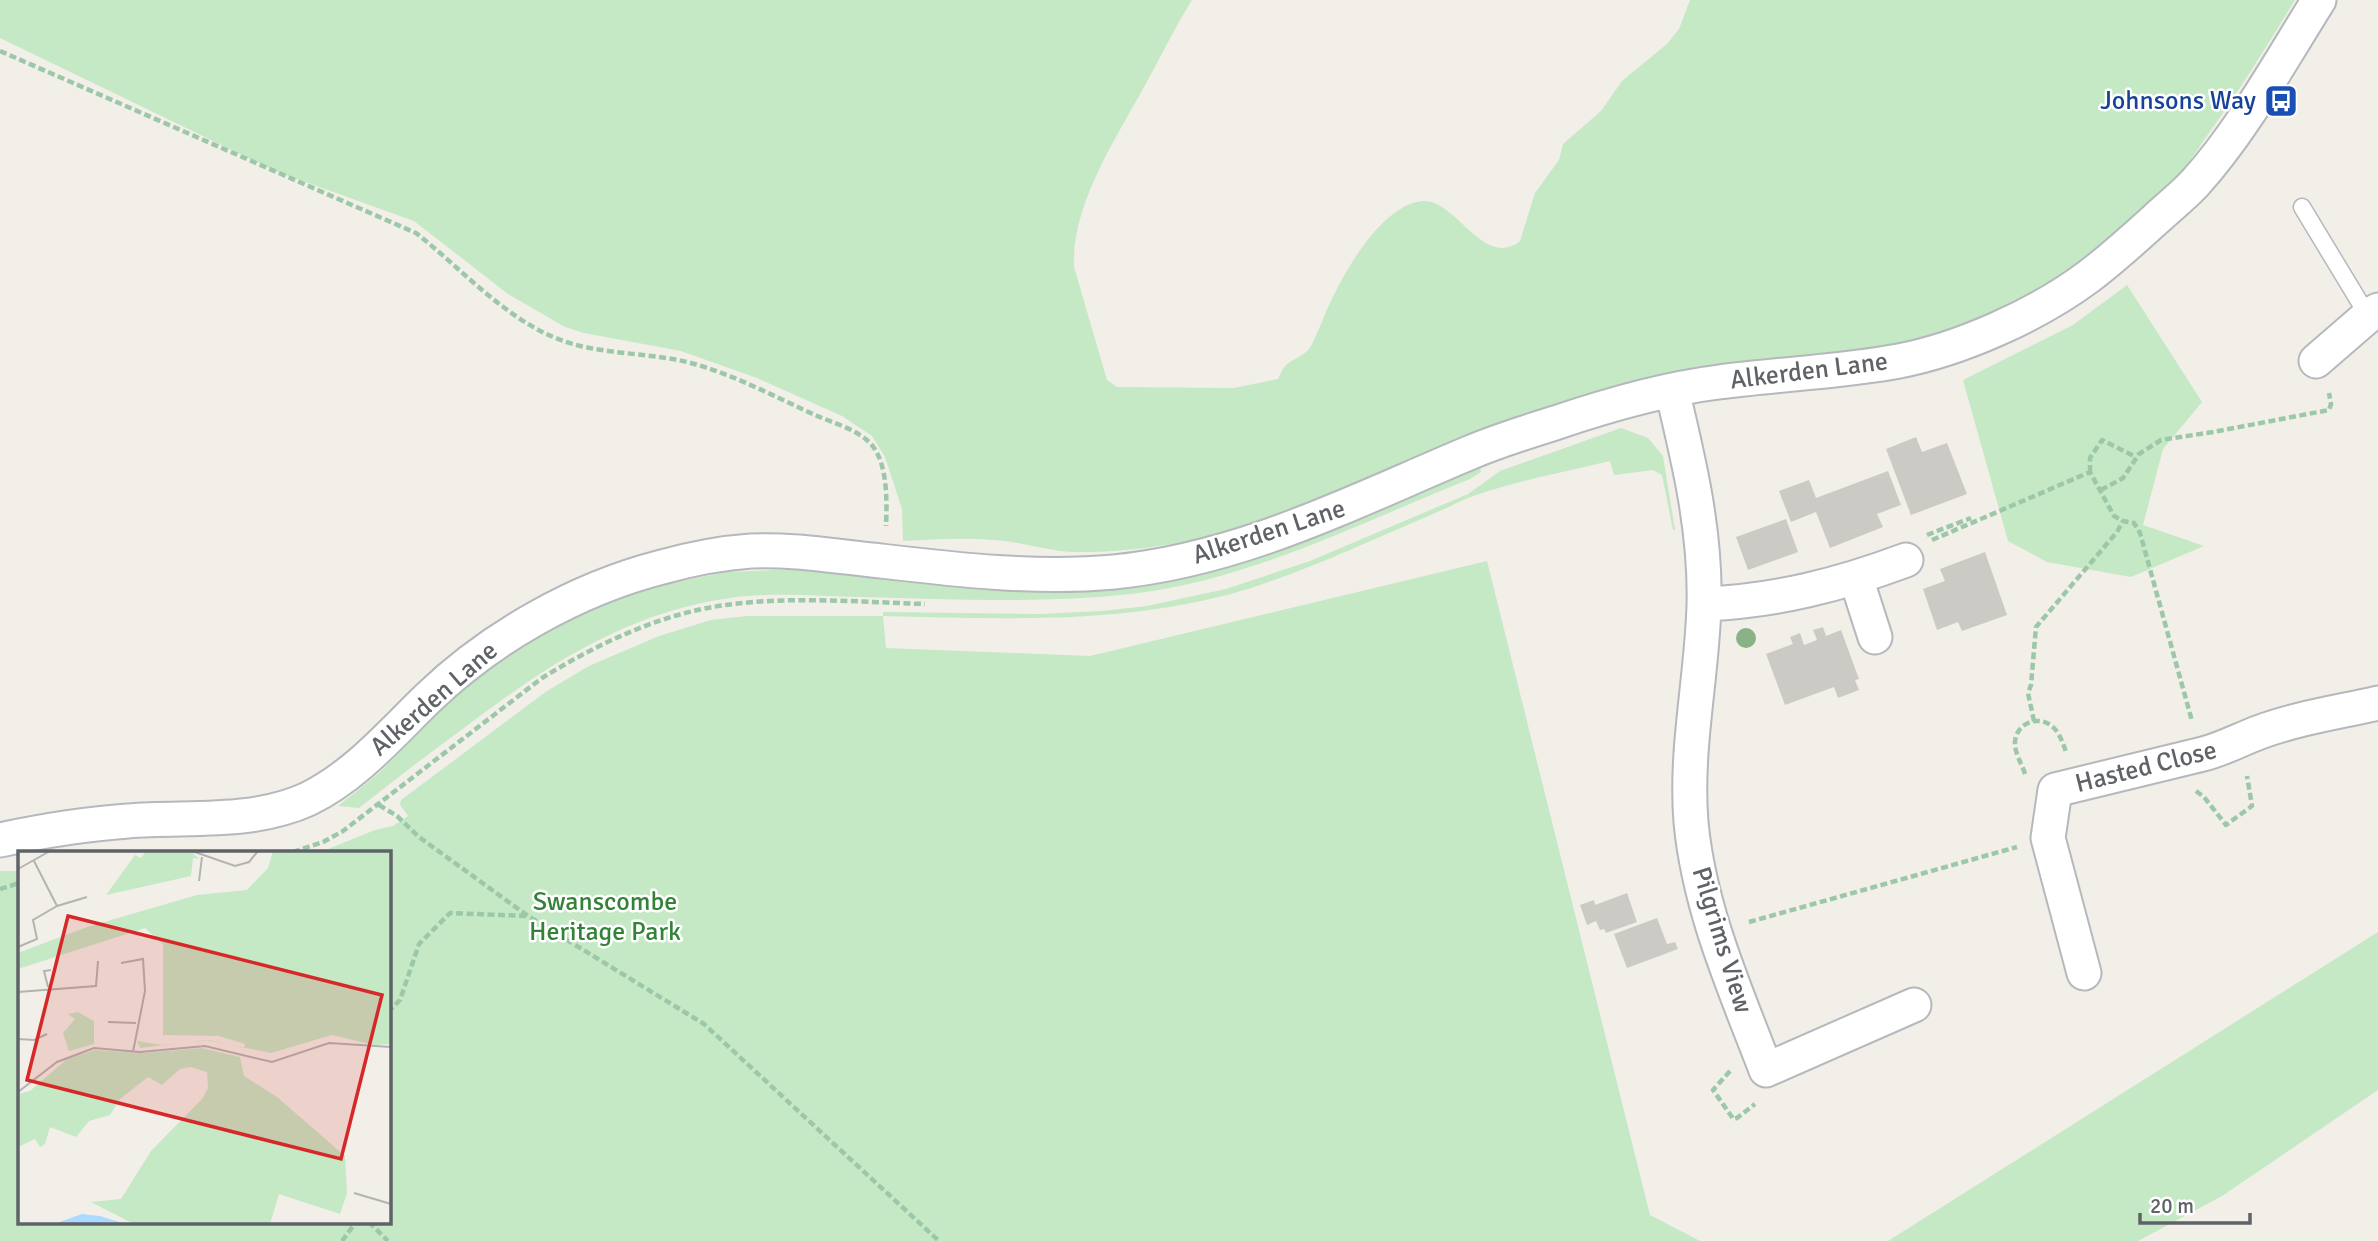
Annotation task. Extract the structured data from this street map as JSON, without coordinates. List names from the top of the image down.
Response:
{
  "streets": {
    "street": ["Alkerden Lane", "Hasted Close", "Pilgrims View"]
  },
  "crossings": [
    ["Alkerden Lane", "Pilgrims View"]
  ],
  "parks": ["Swanscombe Heritage Park"],
  "places": {
    "bus stop": ["Johnsons Way"]
  },
  "scale_bar": "20 m"
}
